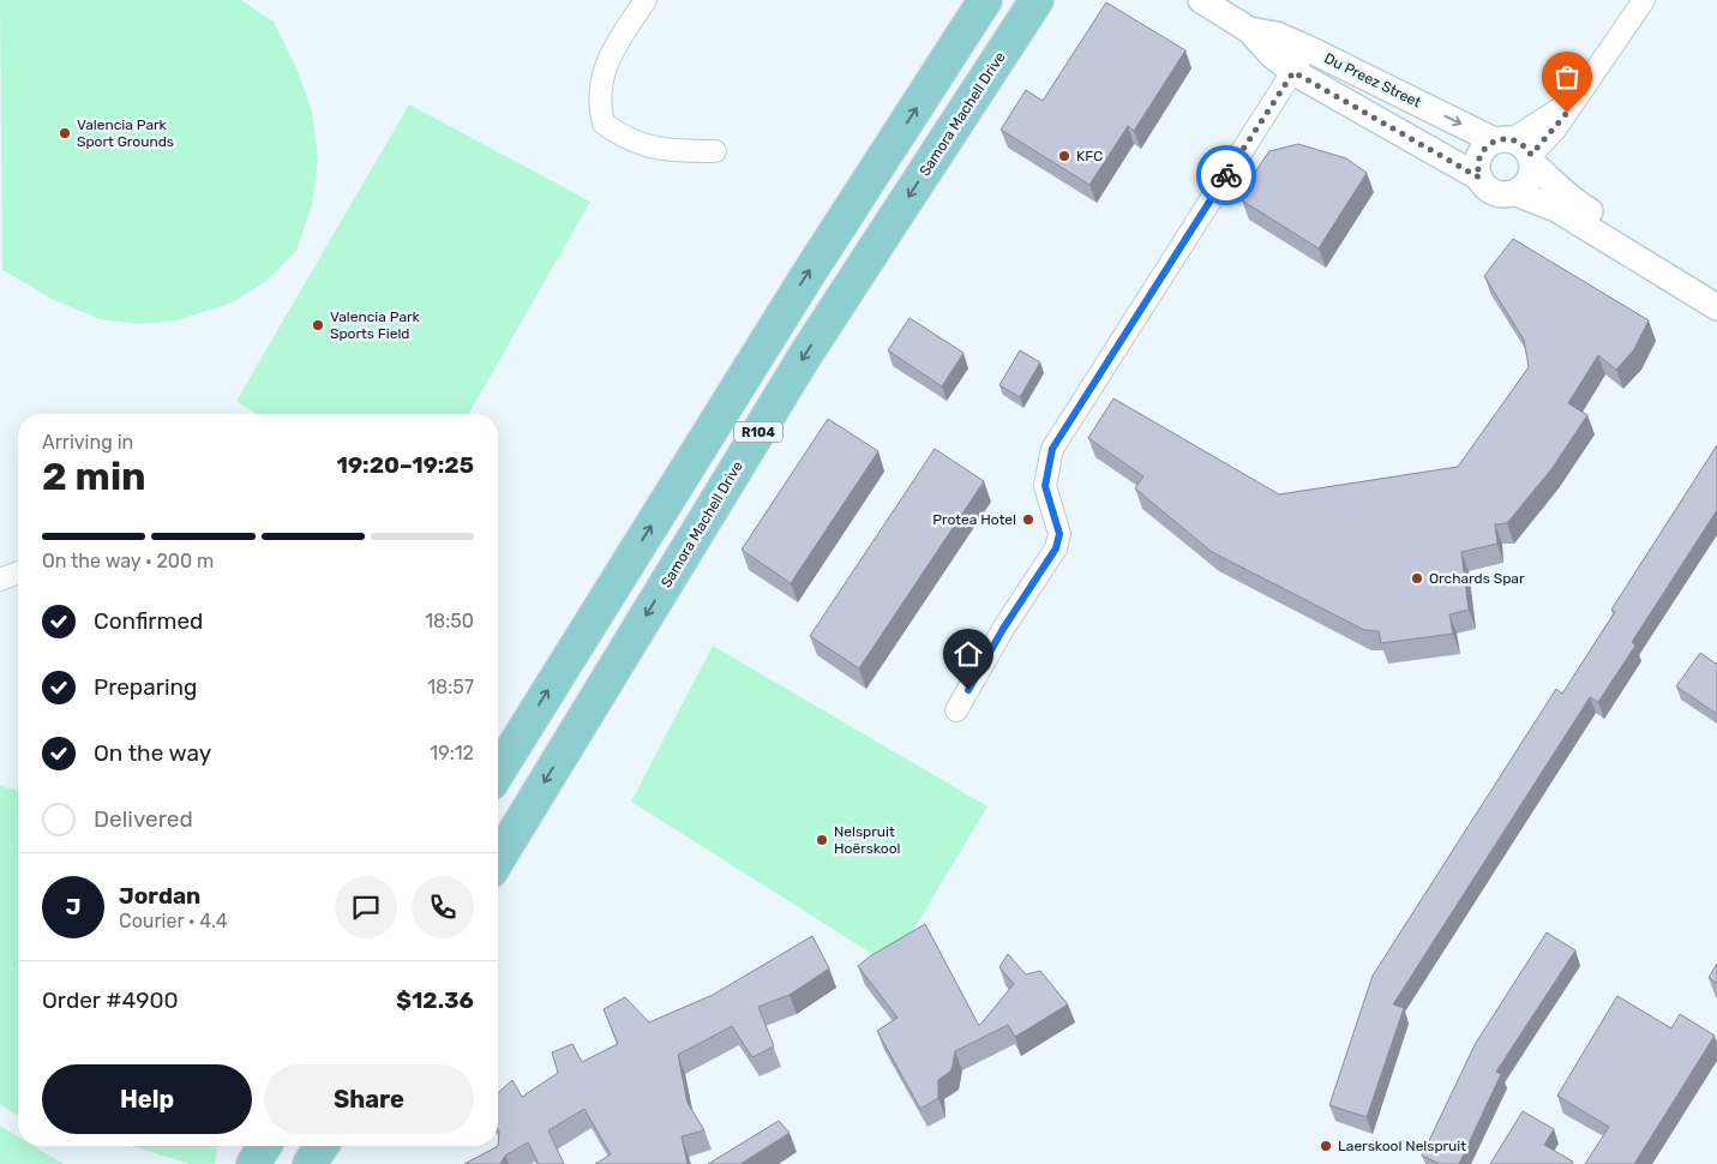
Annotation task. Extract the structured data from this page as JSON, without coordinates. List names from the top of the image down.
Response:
{
  "streets": {
    "main road": ["Samora Machell Drive", "R104"],
    "street": ["Du Preez Street"]
  },
  "places": [
    "Valencia Park Sport Grounds",
    "KFC",
    "Valencia Park Sports Field",
    "Protea Hotel",
    "Orchards Spar",
    "Nelspruit Hoërskool",
    "Laerskool Nelspruit"
  ],
  "page": {
    "heading": ["2 min", "Arriving in", "19:20–19:25"],
    "panel": [
      "Jordan",
      "Courier · 4.4",
      "Order #4900",
      "$12.36"
    ],
    "bar": "On the way · 200 m",
    "list": [
      ["Confirmed", "18:50"],
      ["Preparing", "18:57"],
      ["On the way", "19:12"],
      "Delivered"
    ],
    "round": "J",
    "buttons": ["Help", "Share"]
  }
}
